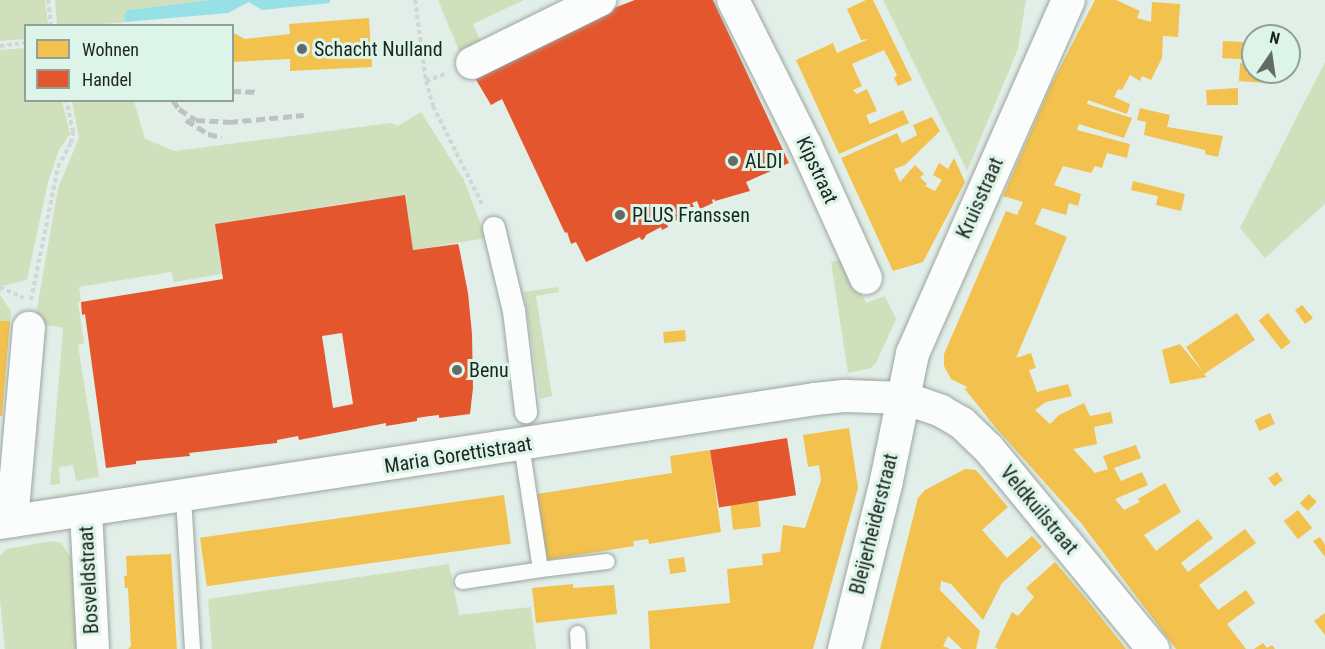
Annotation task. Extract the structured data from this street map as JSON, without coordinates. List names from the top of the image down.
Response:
{
  "streets": {
    "street": [
      "Kipstraat",
      "Kruisstraat",
      "Maria Gorettistraat",
      "Veldkuilstraat",
      "Bleijerheiderstraat",
      "Bosveldstraat"
    ]
  },
  "crossings": [
    ["Kruisstraat", "Maria Gorettistraat"],
    ["Kruisstraat", "Veldkuilstraat"],
    ["Kruisstraat", "Bleijerheiderstraat"],
    ["Maria Gorettistraat", "Veldkuilstraat"],
    ["Maria Gorettistraat", "Bleijerheiderstraat"],
    ["Maria Gorettistraat", "Bosveldstraat"],
    ["Veldkuilstraat", "Bleijerheiderstraat"]
  ],
  "places": [
    "Schacht Nulland",
    "ALDI",
    "PLUS Franssen",
    "Benu"
  ],
  "legend": ["Wohnen", "Handel"],
  "north": "top"
}
